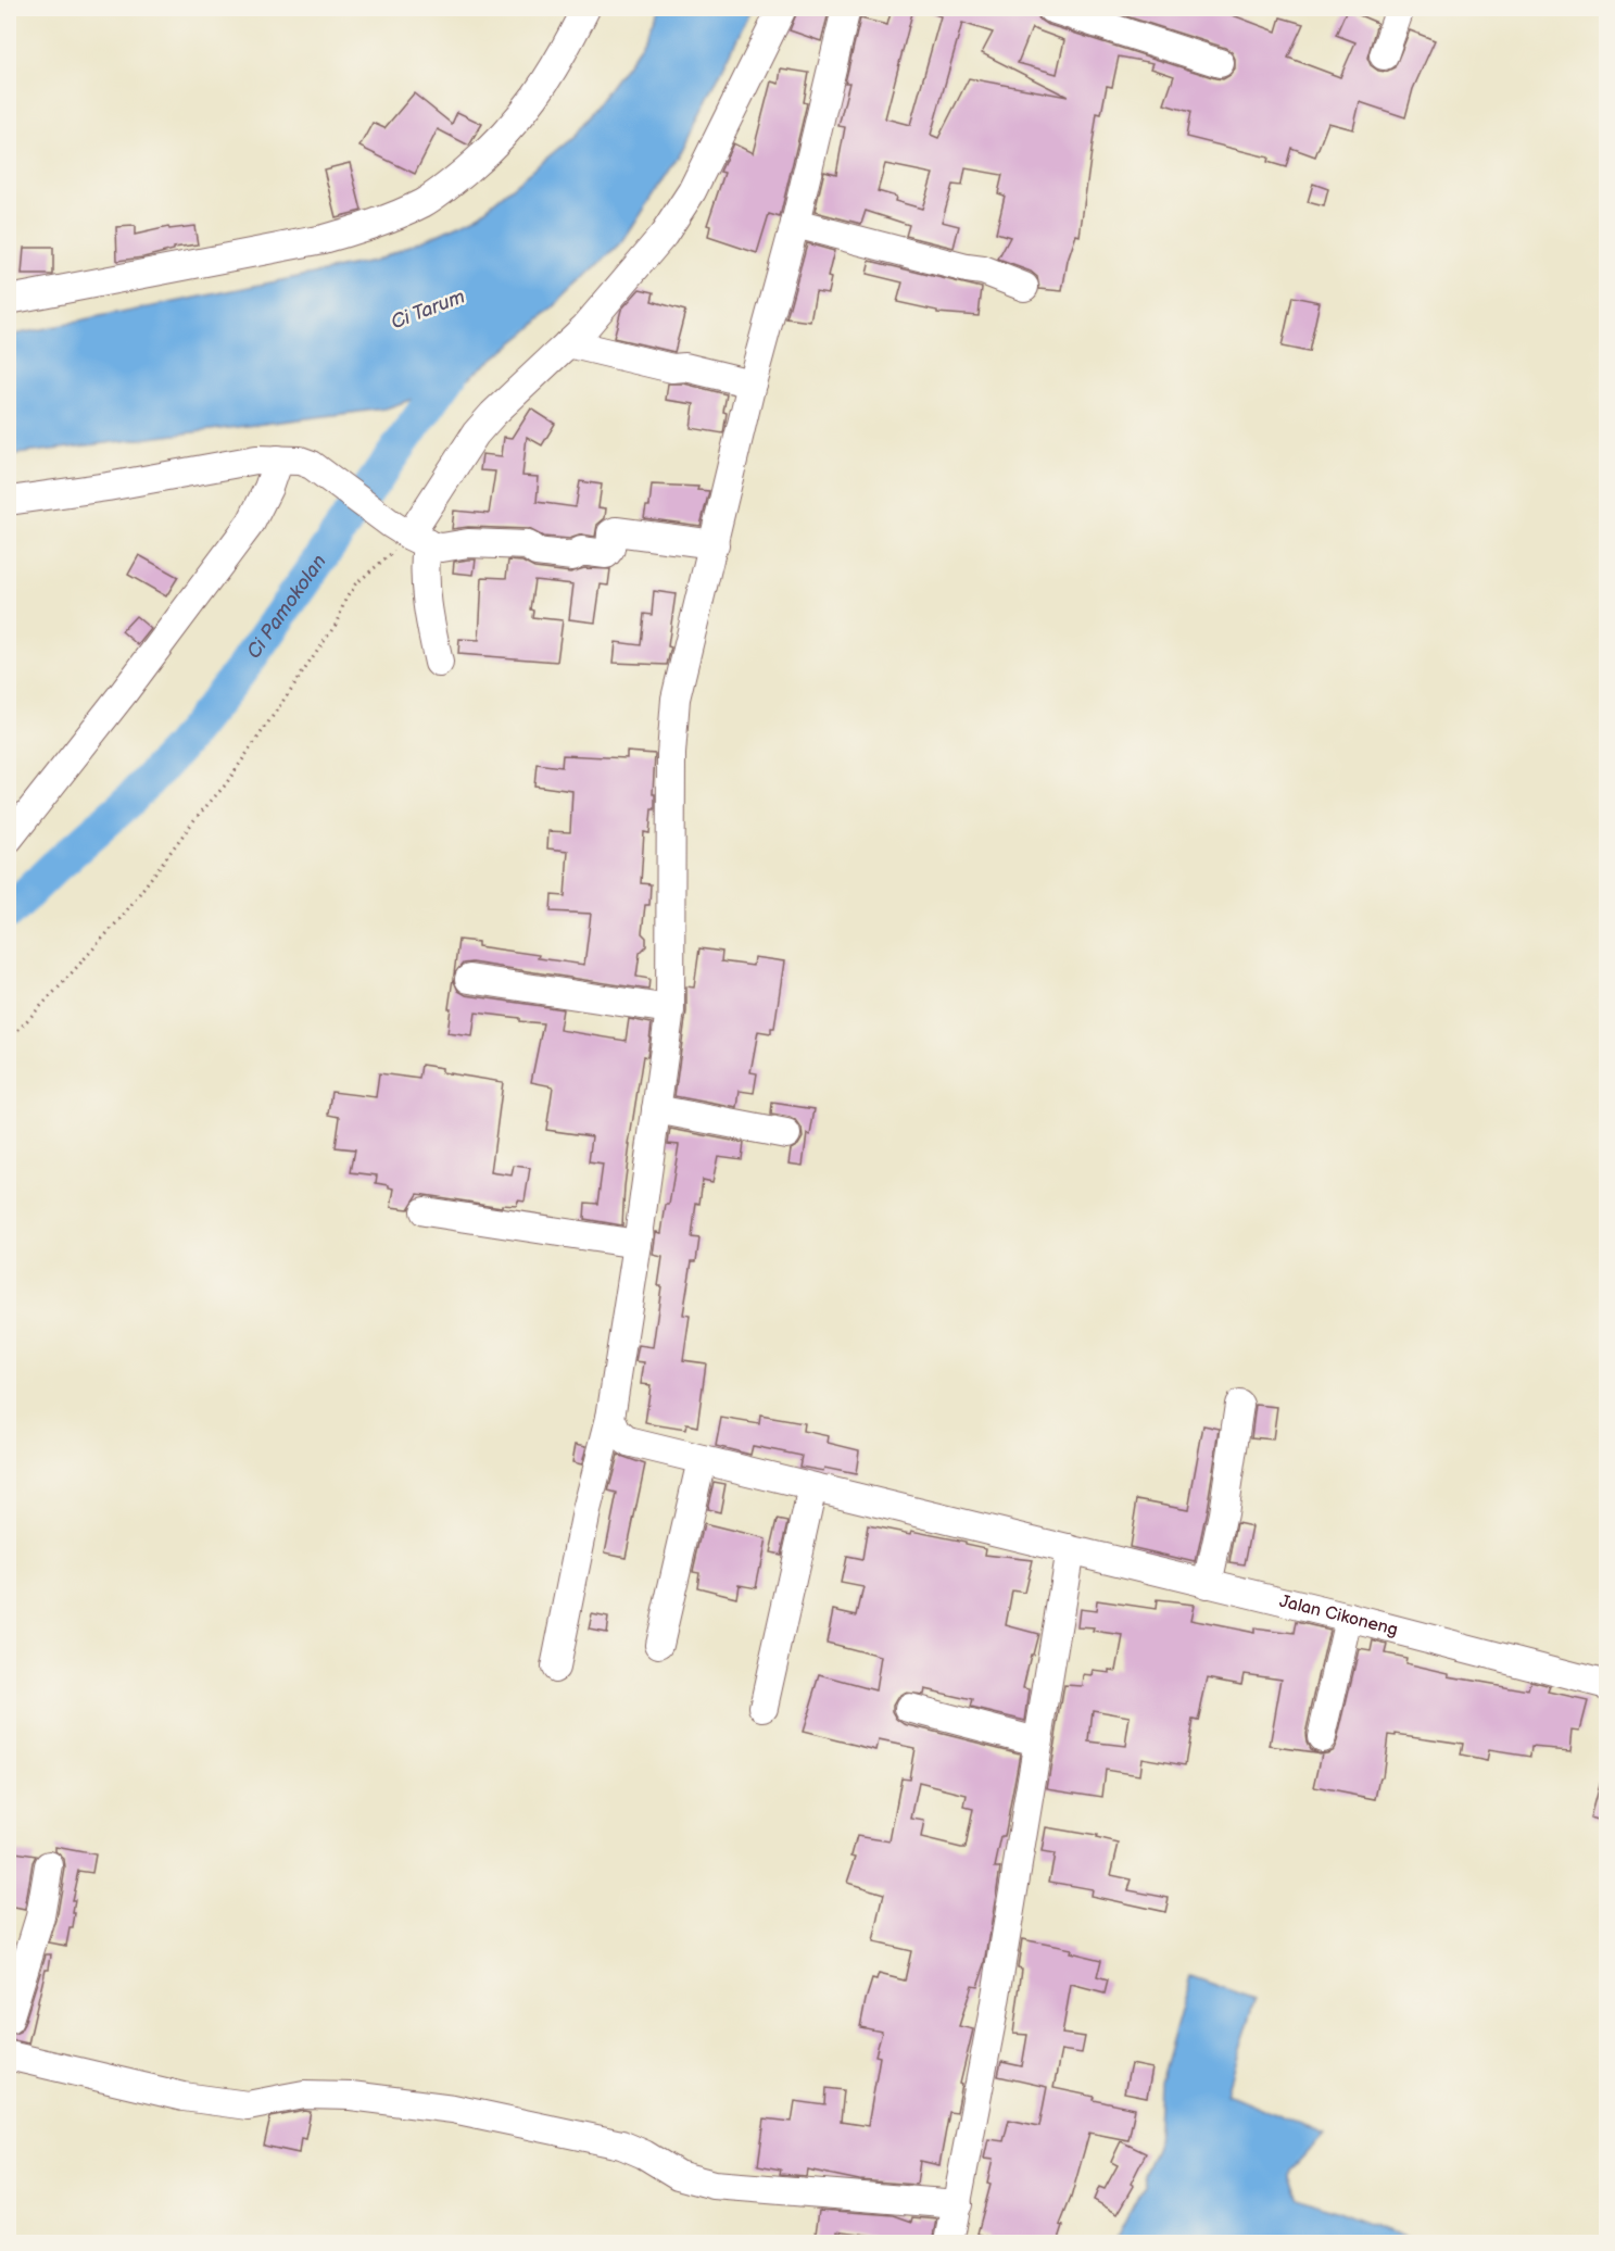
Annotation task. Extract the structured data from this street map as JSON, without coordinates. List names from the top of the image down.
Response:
{
  "streets": {
    "street": ["Jalan Cikoneng"]
  },
  "water": ["Ci Tarum", "Ci Pamokolan"]
}
